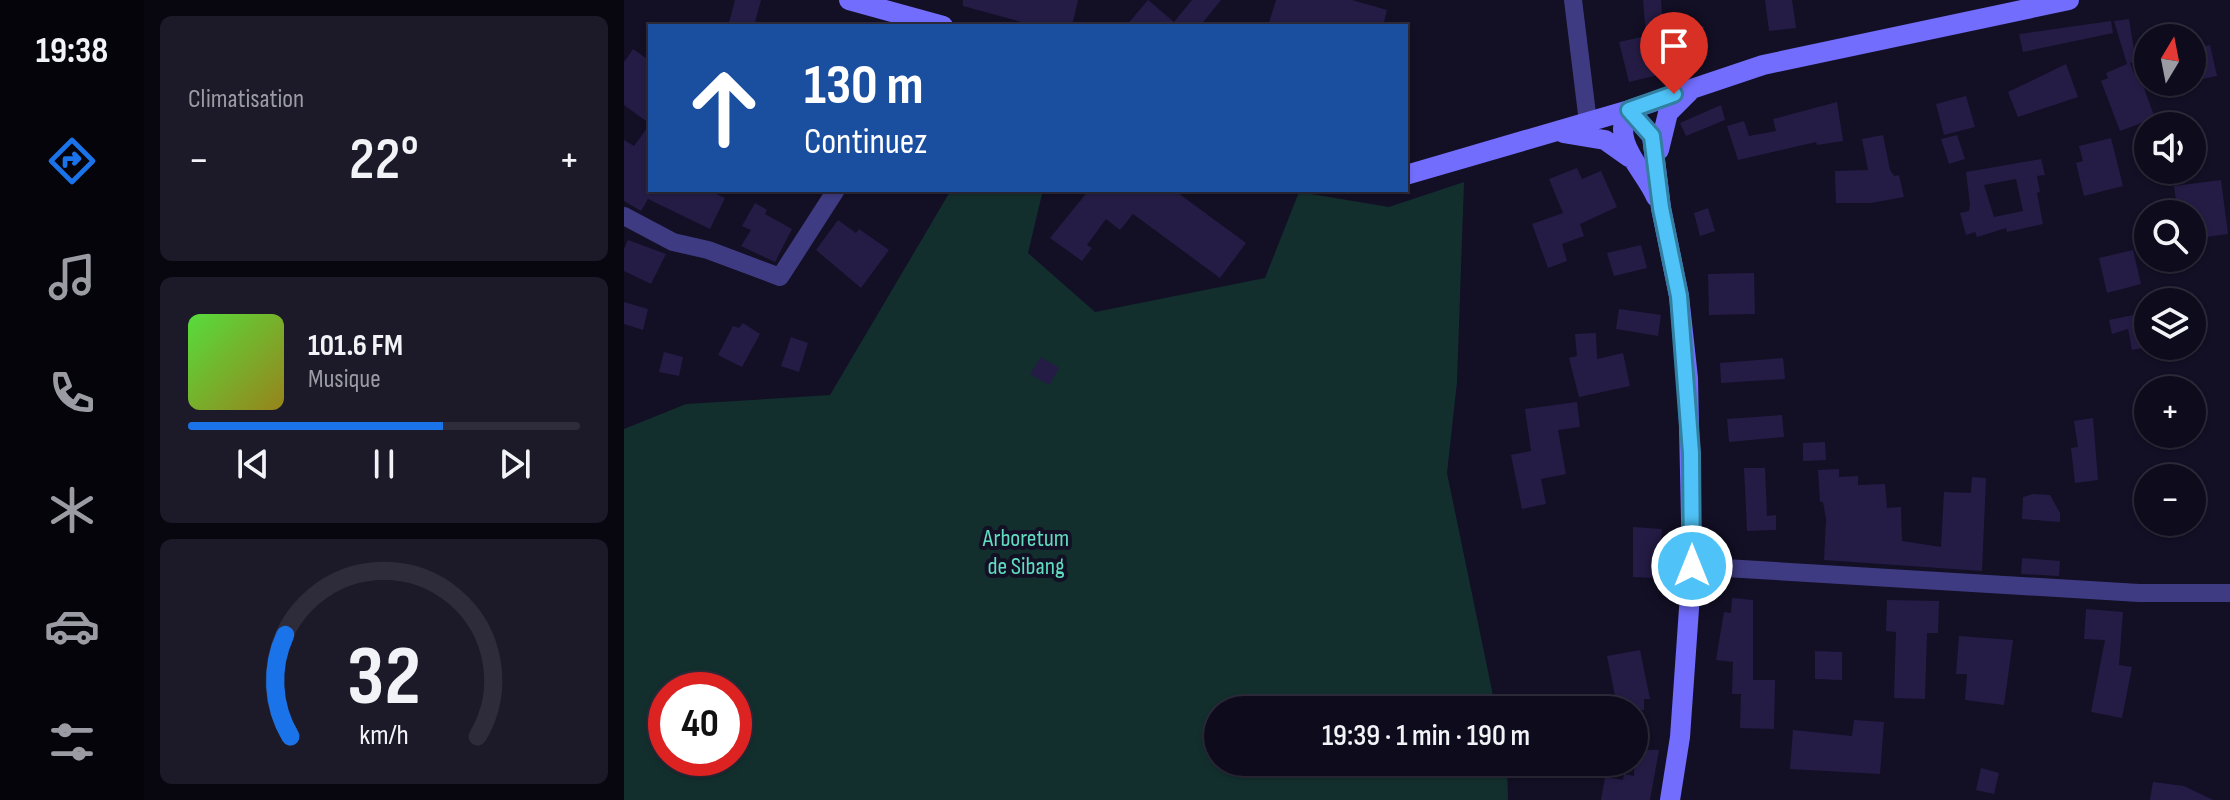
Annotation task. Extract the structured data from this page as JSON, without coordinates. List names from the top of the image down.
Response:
{
  "parks": ["Arboretum de Sibang"],
  "north": "top",
  "page": {
    "tabs": "19:38",
    "tile": "Climatisation",
    "map_buttons": ["+", "−"],
    "turn": ["130 m", "Continuez"],
    "heat": ["−", "22°", "+"],
    "song": ["101.6 FM", "Musique"],
    "limit": "40",
    "trip": "19:39 · 1 min · 190 m",
    "gauge": ["32", "km/h"]
  }
}
